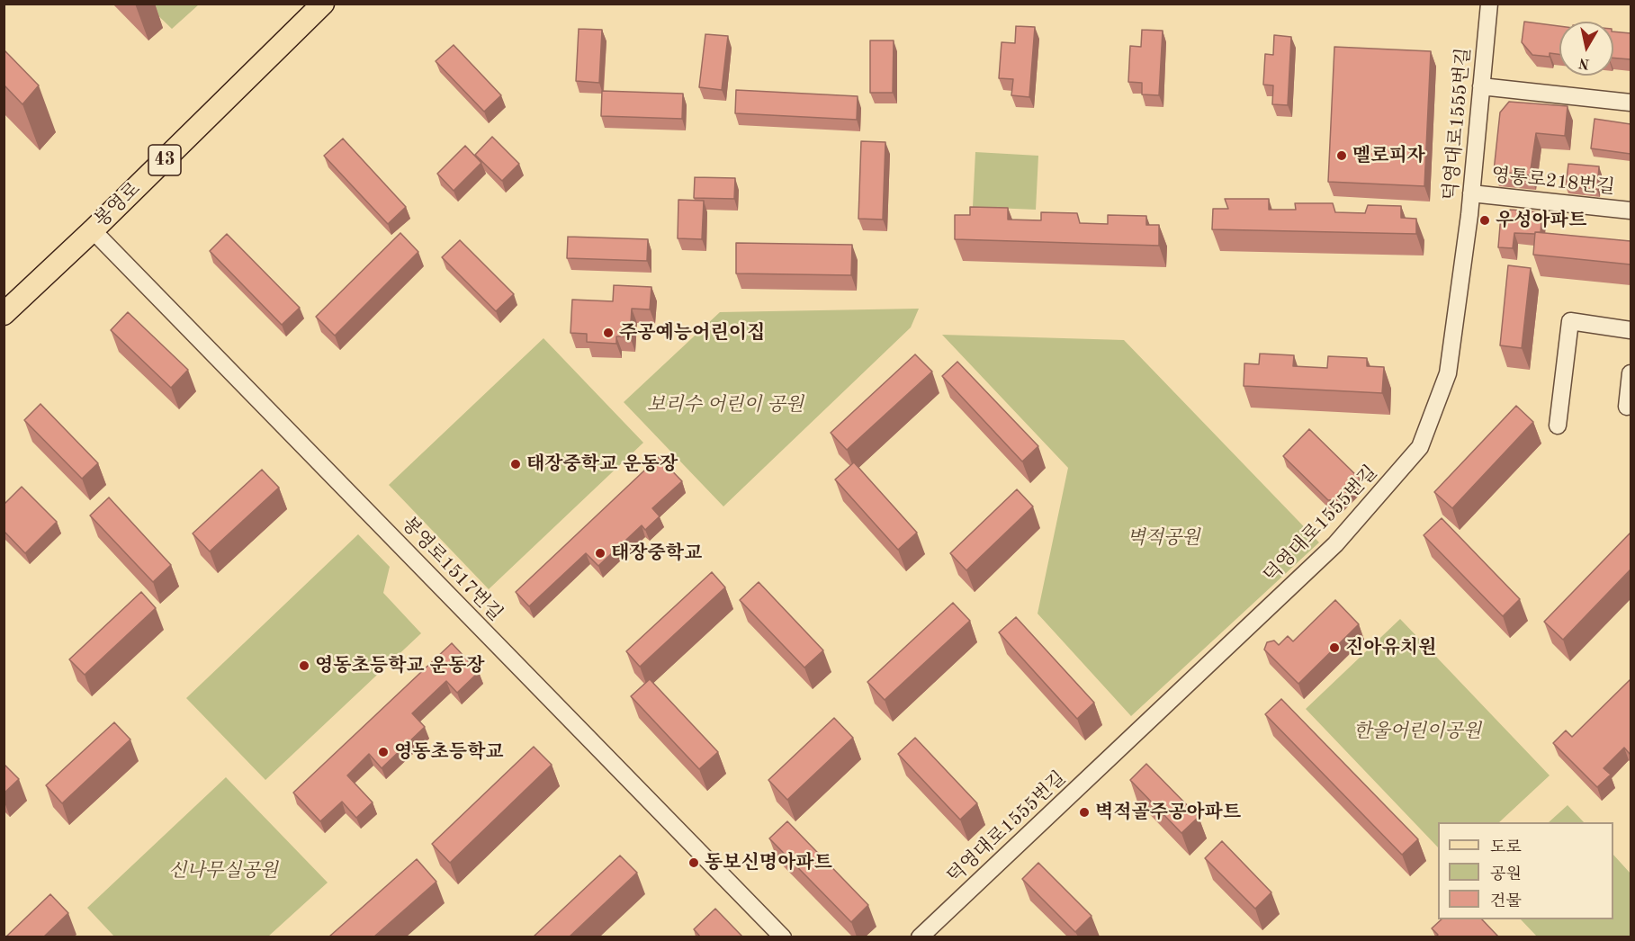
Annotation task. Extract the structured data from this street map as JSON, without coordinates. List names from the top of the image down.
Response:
{
  "streets": {
    "main road": ["43", "봉영로"],
    "street": ["덕영대로1555번길", "영통로218번길", "봉영로1517번길"]
  },
  "crossings": [
    ["덕영대로1555번길", "영통로218번길"],
    ["봉영로", "봉영로1517번길"]
  ],
  "parks": [
    "보리수 어린이 공원",
    "벽적공원",
    "한울어린이공원",
    "신나무실공원"
  ],
  "places": [
    "멜로피자",
    "우성아파트",
    "주공예능어린이집",
    "태장중학교 운동장",
    "태장중학교",
    "진아유치원",
    "영동초등학교 운동장",
    "영동초등학교",
    "벽적골주공아파트",
    "동보신명아파트"
  ],
  "legend": ["도로", "공원", "건물"],
  "north": "bottom"
}
